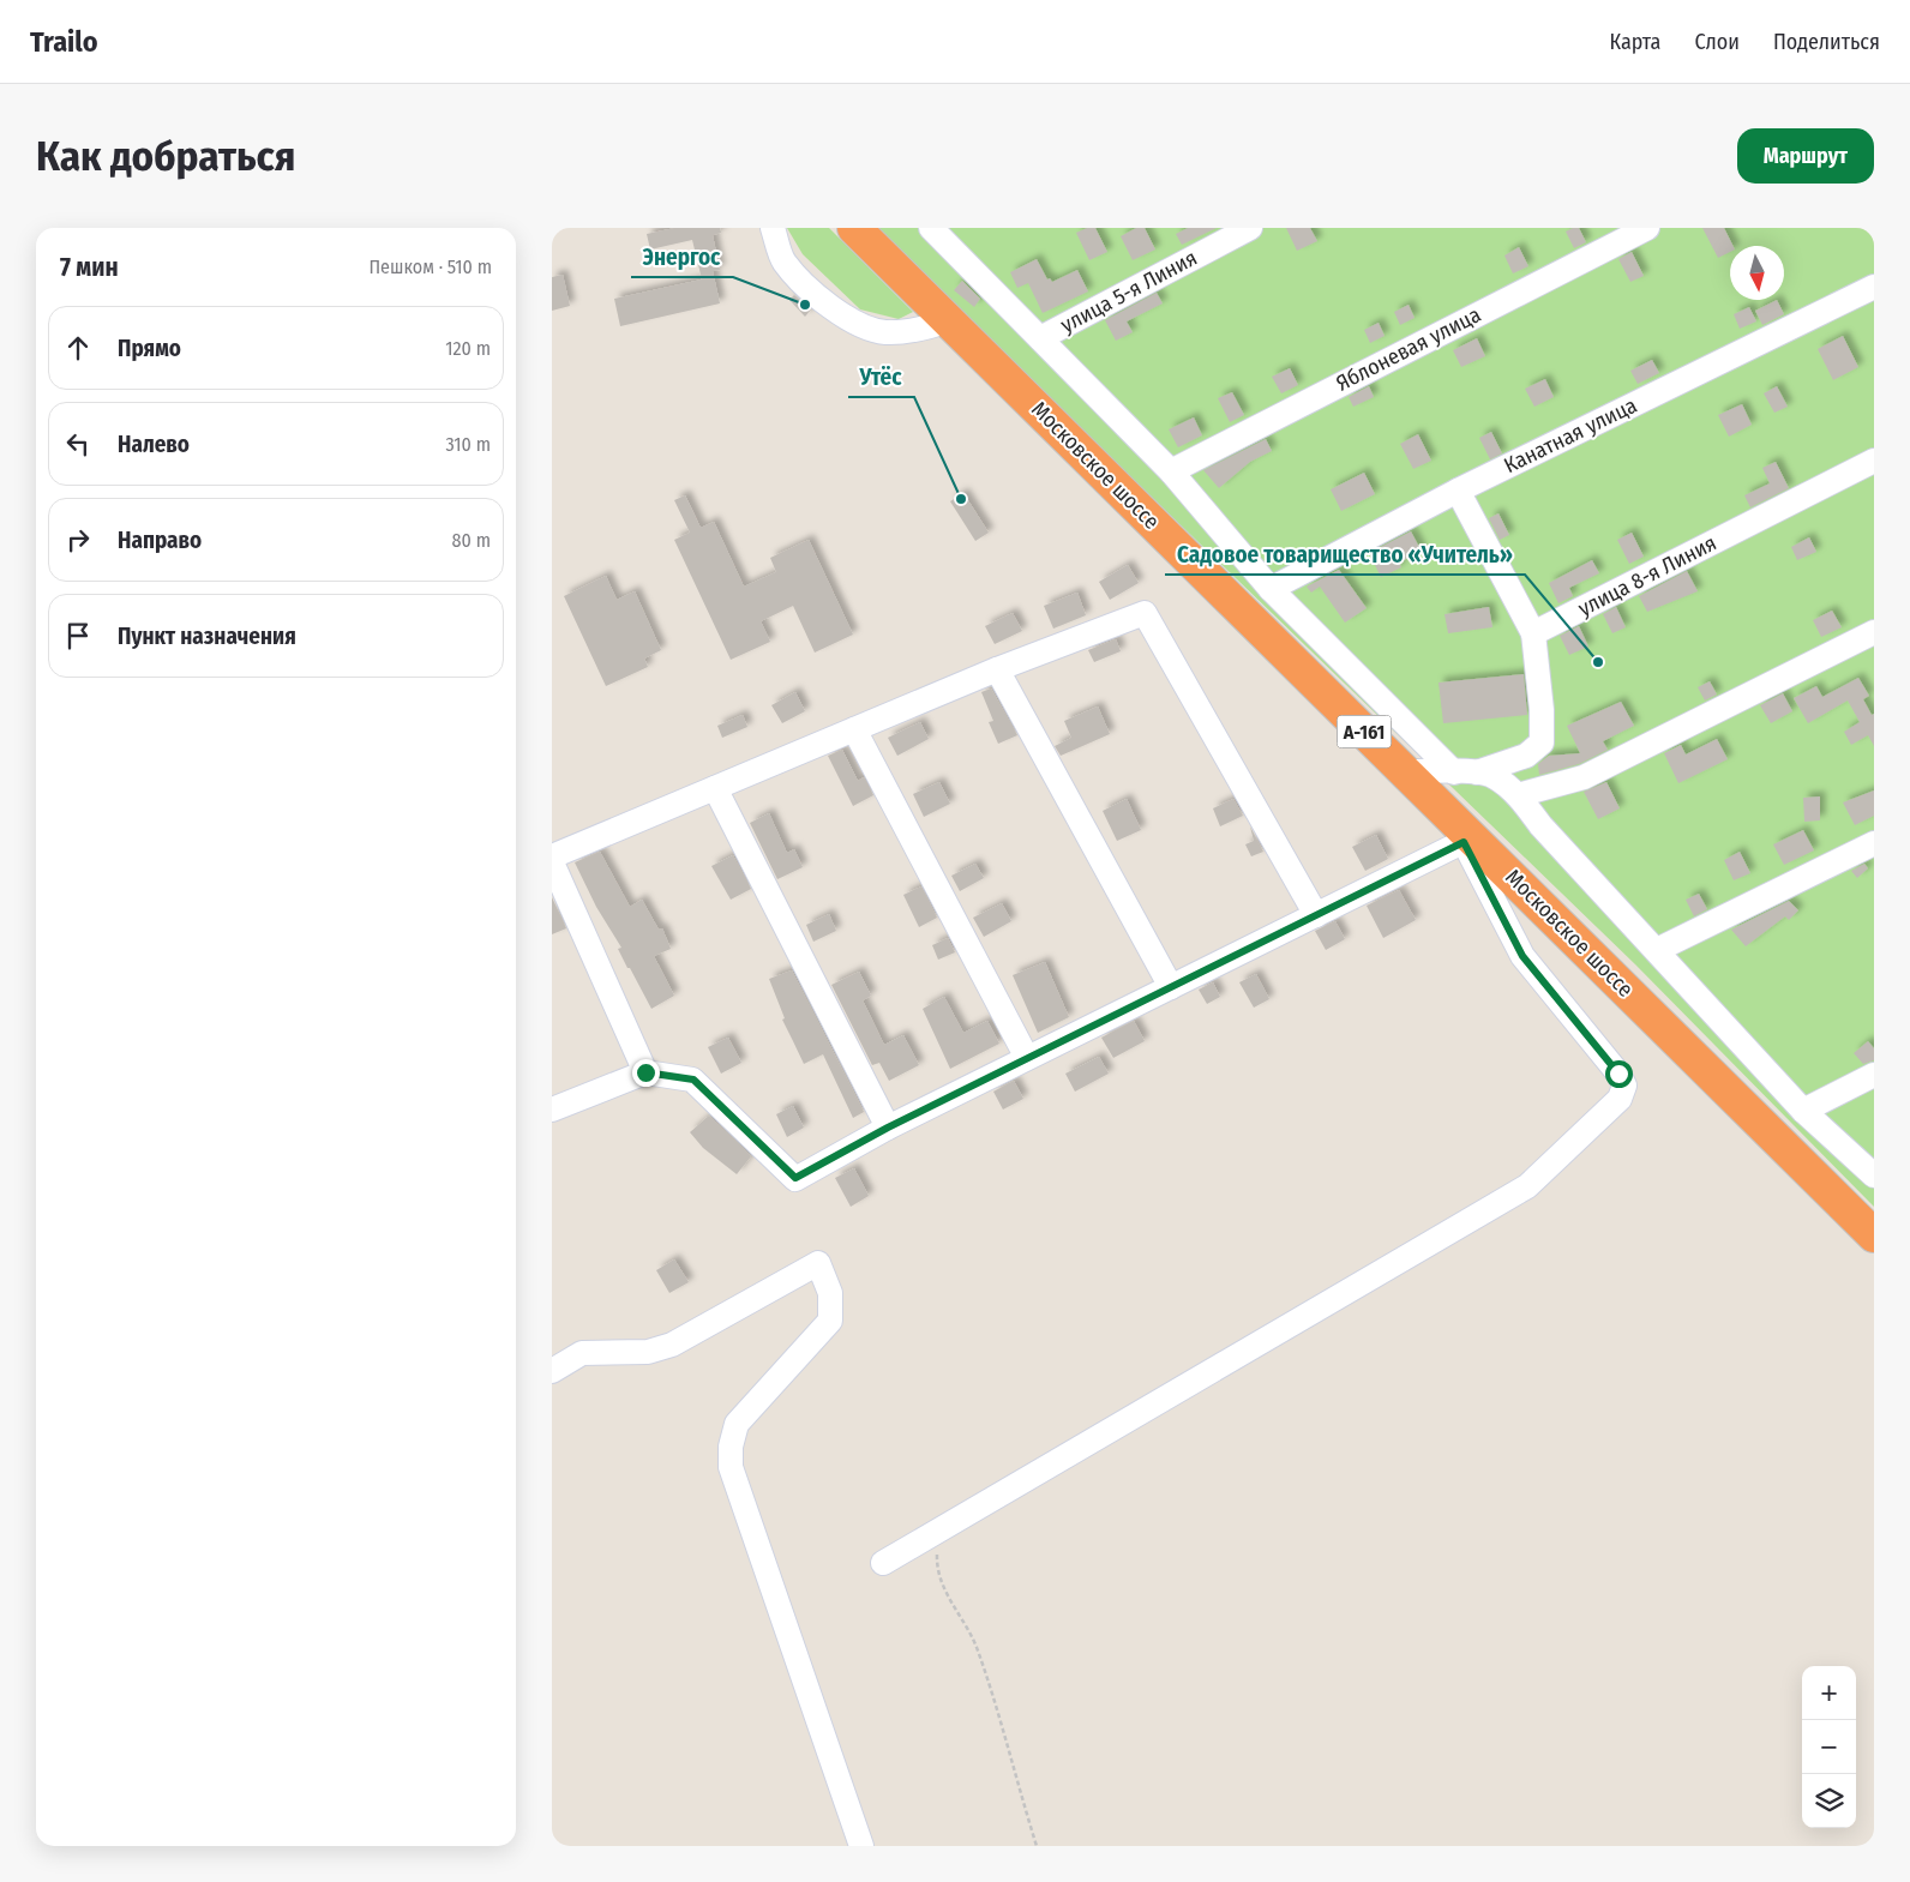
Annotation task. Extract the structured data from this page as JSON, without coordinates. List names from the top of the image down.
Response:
{
  "streets": {
    "highway": ["Московское шоссе", "А-161"],
    "street": [
      "улица 5-я Линия",
      "Яблоневая улица",
      "Канатная улица",
      "улица 8-я Линия"
    ]
  },
  "places": ["Энергос", "Утёс", "Садовое товарищество «Учитель»"],
  "north": "bottom",
  "page": {
    "header": "Trailo",
    "nav": ["Карта", "Слои", "Поделиться"],
    "buttons": "Маршрут",
    "title": "Как добраться",
    "heading": ["7 мин", "Пешком · 510 m"],
    "list": [
      ["Прямо", "120 m"],
      ["Налево", "310 m"],
      ["Направо", "80 m"],
      "Пункт назначения"
    ],
    "map_buttons": ["+", "−"]
  }
}
